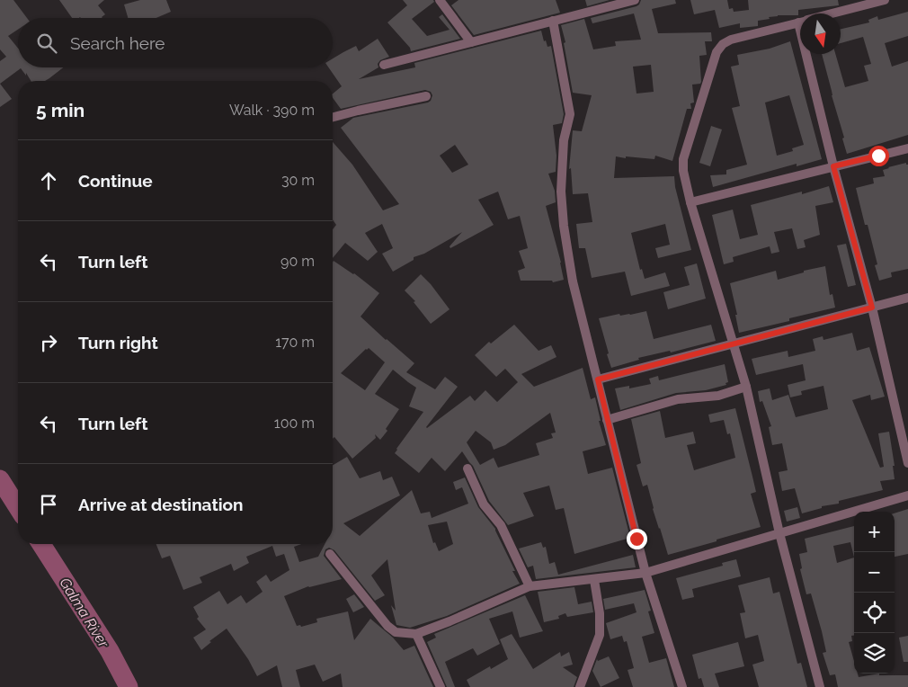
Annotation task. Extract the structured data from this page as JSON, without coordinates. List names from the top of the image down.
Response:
{
  "water": ["Galma River"],
  "north": "bottom",
  "page": {
    "search": "Search here",
    "heading": ["5 min", "Walk · 390 m"],
    "list": [
      ["Continue", "30 m"],
      ["Turn left", "90 m"],
      ["Turn right", "170 m"],
      ["Turn left", "100 m"],
      "Arrive at destination"
    ],
    "map_buttons": ["+", "−"]
  }
}
